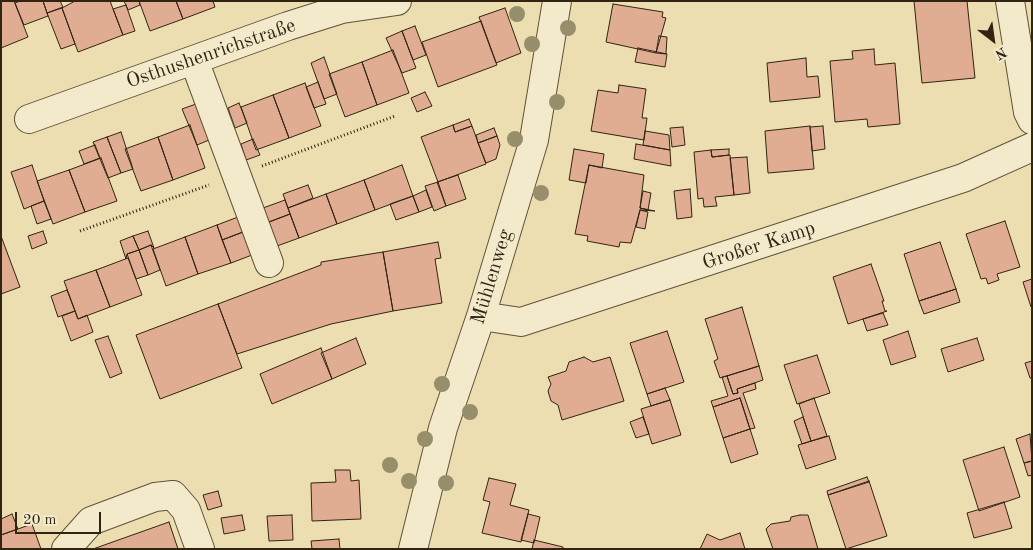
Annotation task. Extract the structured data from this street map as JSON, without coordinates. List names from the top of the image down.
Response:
{
  "streets": {
    "street": ["Osthushenrichstraße", "Großer Kamp", "Mühlenweg"]
  },
  "crossings": [
    ["Großer Kamp", "Mühlenweg"]
  ],
  "scale_bar": "20 m",
  "north": "bottom right"
}
